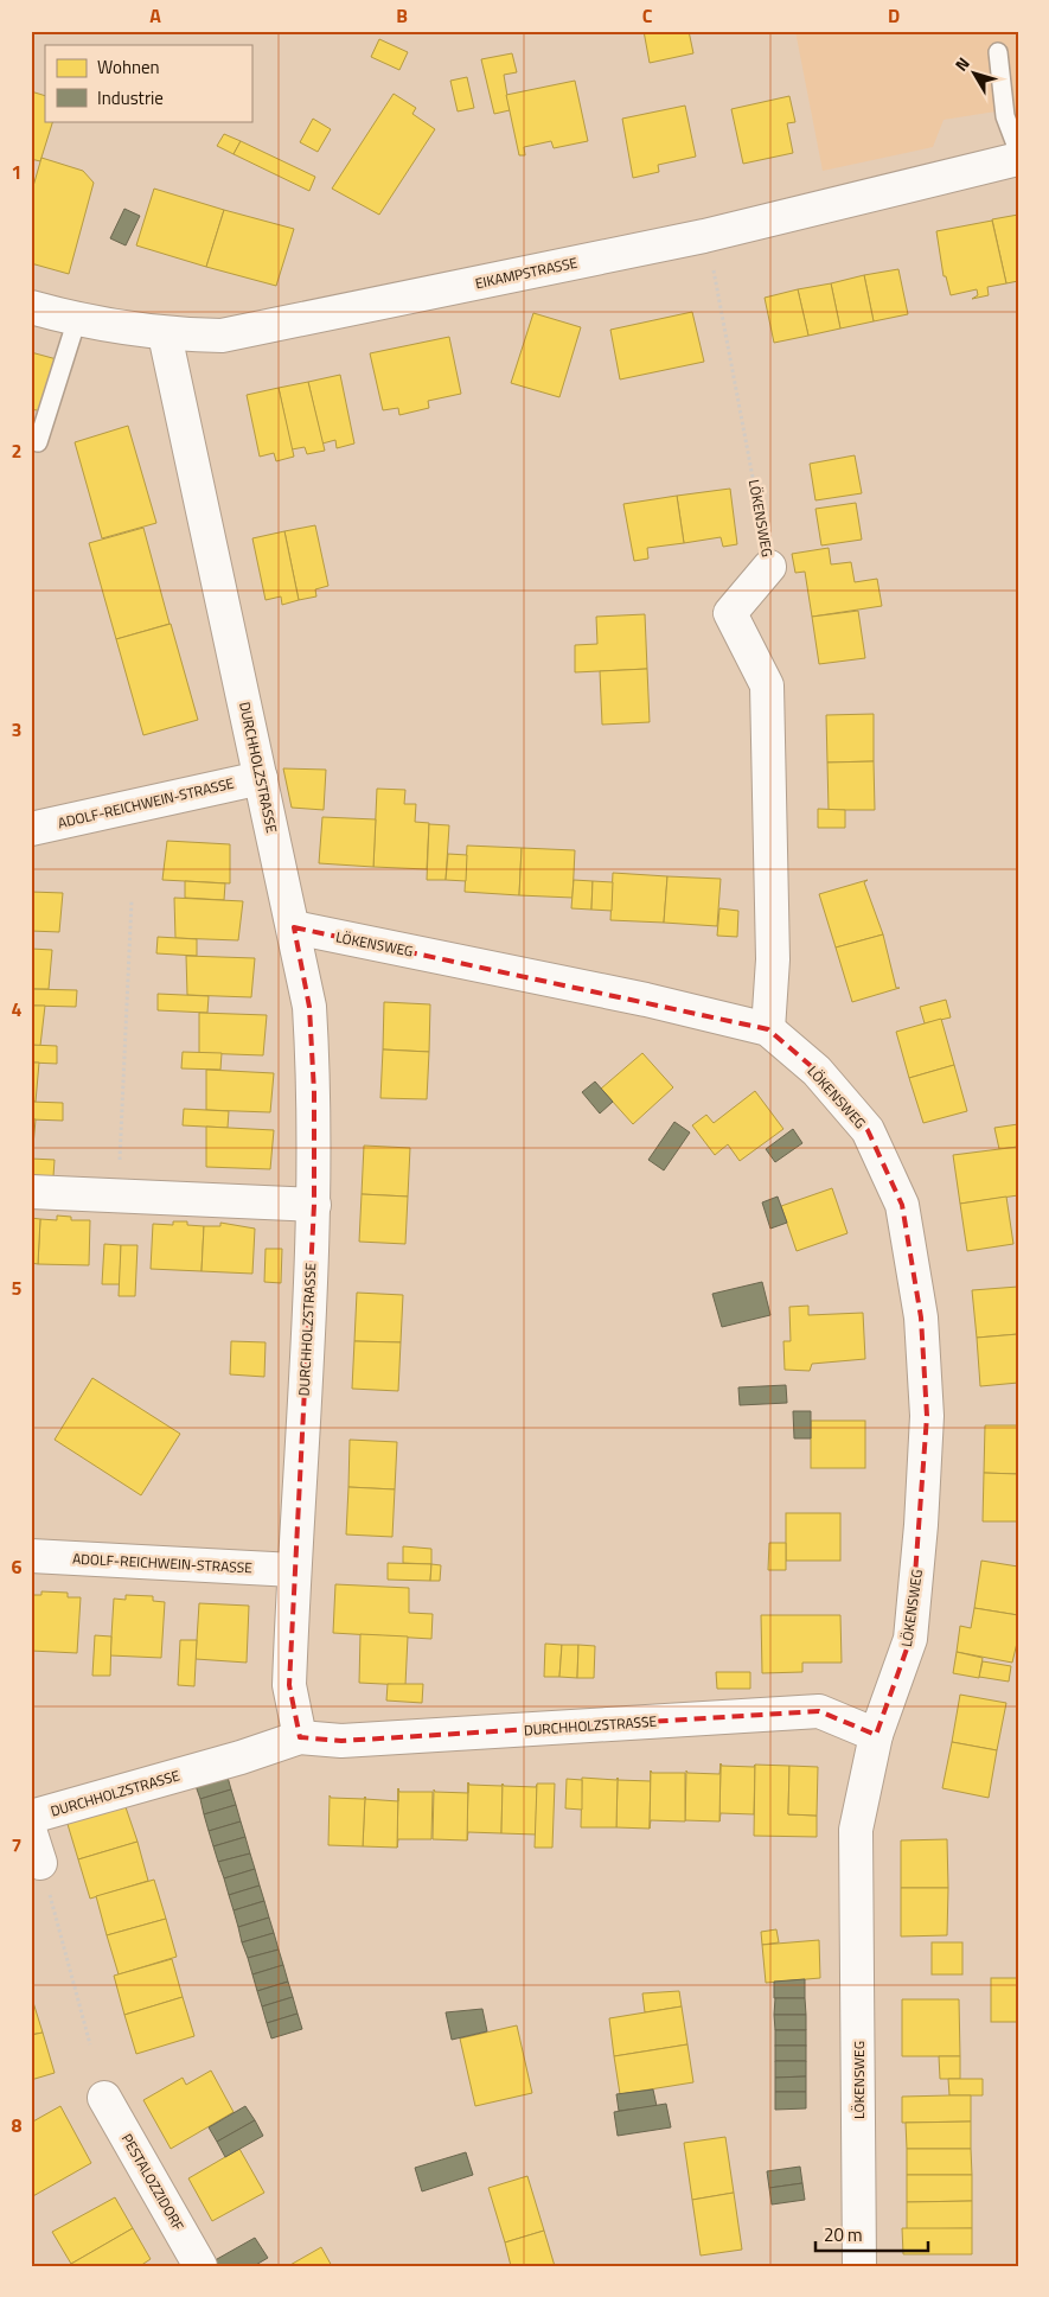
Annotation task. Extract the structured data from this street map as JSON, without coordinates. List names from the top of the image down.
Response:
{
  "streets": {
    "street": [
      "EIKAMPSTRASSE",
      "LÖKENSWEG",
      "DURCHHOLZSTRASSE",
      "ADOLF-REICHWEIN-STRASSE",
      "PESTALOZZIDORF"
    ]
  },
  "crossings": [
    ["EIKAMPSTRASSE", "LÖKENSWEG"],
    ["EIKAMPSTRASSE", "DURCHHOLZSTRASSE"],
    ["LÖKENSWEG", "DURCHHOLZSTRASSE"],
    ["DURCHHOLZSTRASSE", "ADOLF-REICHWEIN-STRASSE"]
  ],
  "legend": ["Wohnen", "Industrie"],
  "scale_bar": "20 m",
  "north": "top left",
  "grid": {
    "columns": [
      "A",
      "B",
      "C",
      "D"
    ],
    "rows": [
      "1",
      "2",
      "3",
      "4",
      "5",
      "6",
      "7",
      "8"
    ]
  }
}
